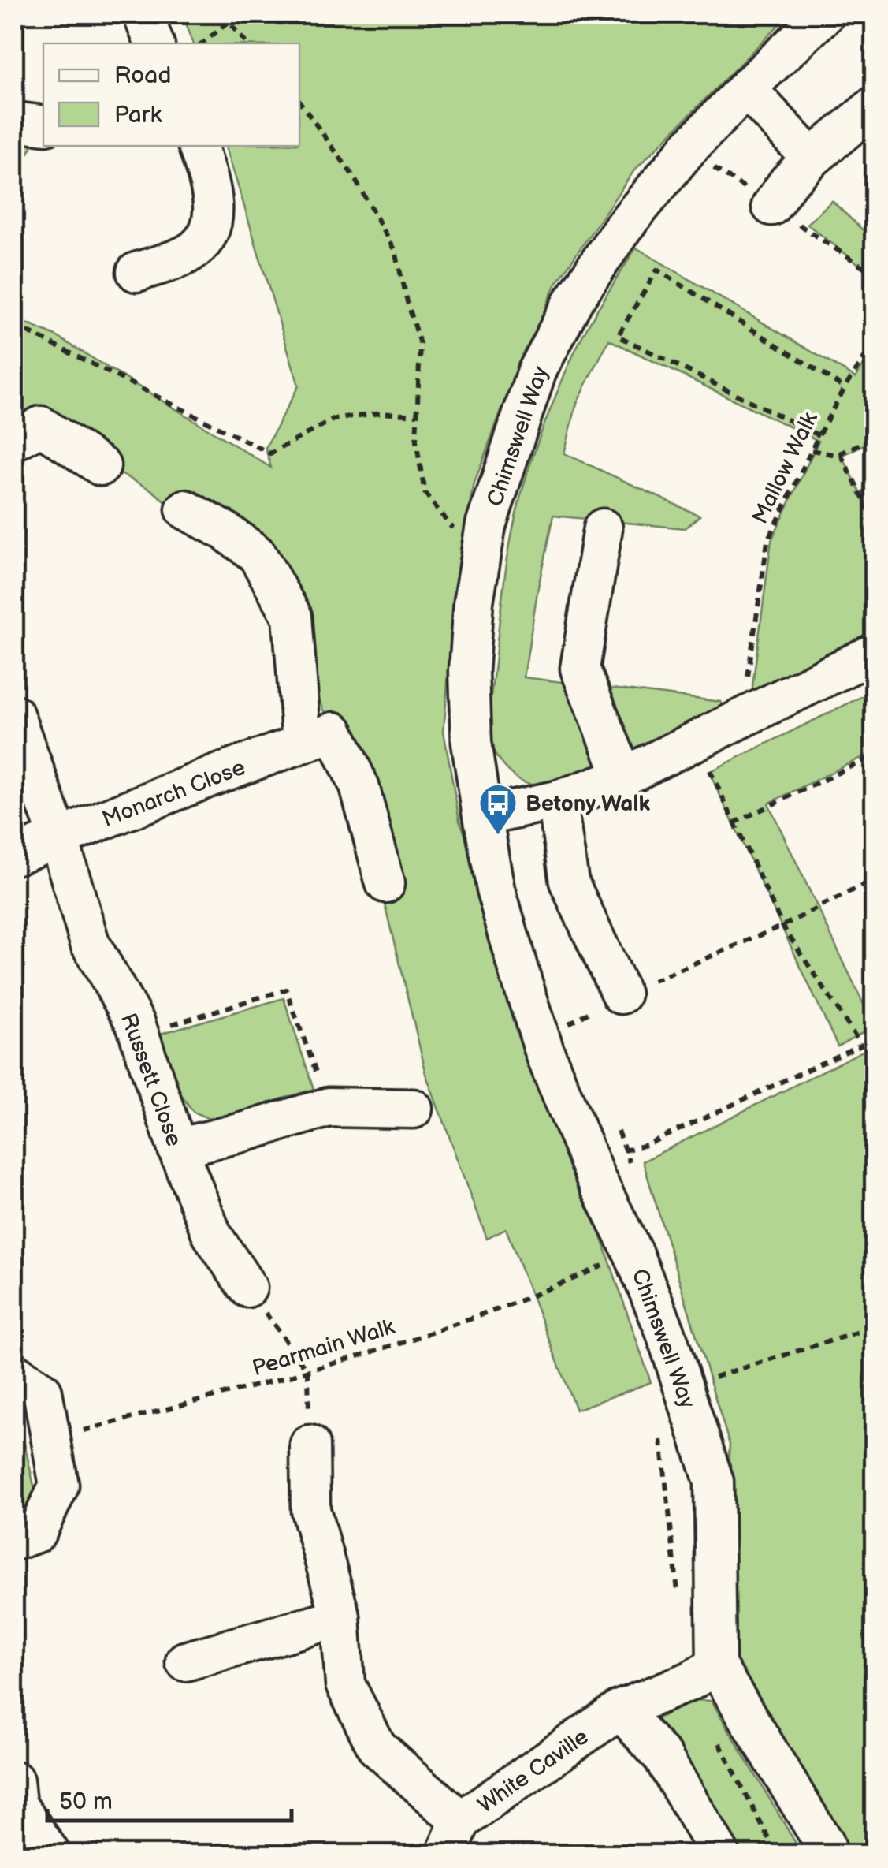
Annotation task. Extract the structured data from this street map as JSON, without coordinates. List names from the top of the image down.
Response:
{
  "streets": {
    "street": [
      "Chimswell Way",
      "Monarch Close",
      "Russett Close",
      "White Caville"
    ],
    "path": ["Mallow Walk", "Pearmain Walk"]
  },
  "crossings": [
    ["Chimswell Way", "Pearmain Walk"],
    ["Chimswell Way", "White Caville"],
    ["Monarch Close", "Russett Close"]
  ],
  "places": {
    "bus stop": ["Betony Walk"]
  },
  "legend": ["Road", "Park"],
  "scale_bar": "50 m"
}
